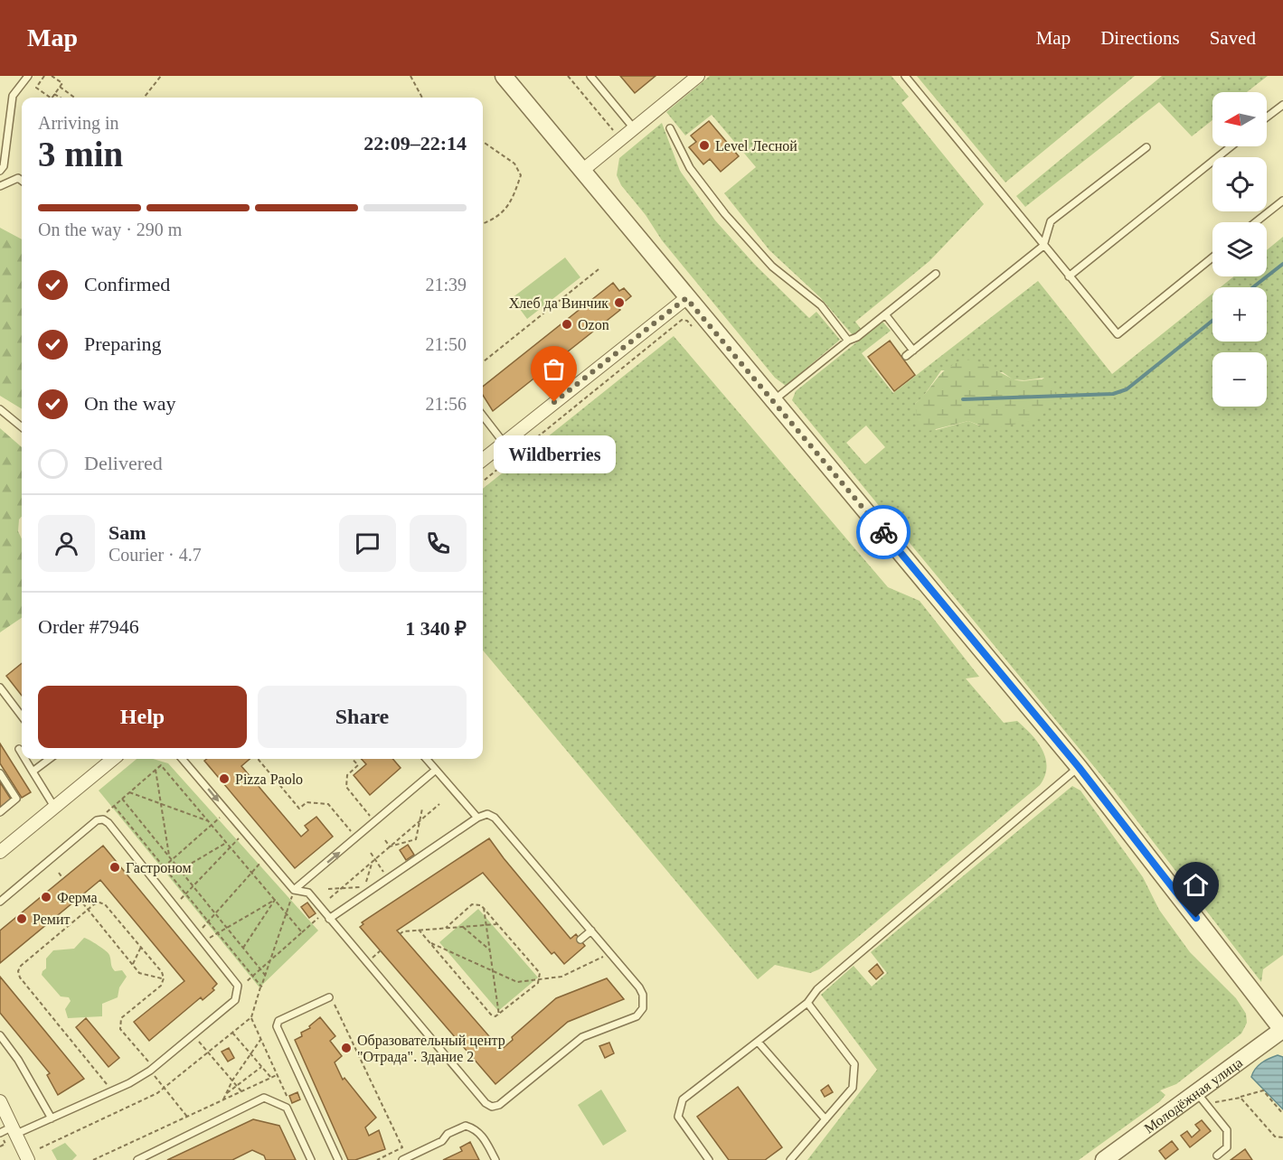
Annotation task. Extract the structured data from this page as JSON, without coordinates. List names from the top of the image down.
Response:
{
  "streets": {
    "street": ["Молодёжная улица"]
  },
  "places": [
    "Level Лесной",
    "Хлеб да Винчик",
    "Ozon",
    "Wildberries",
    "Pizza Paolo",
    "Гастроном",
    "Ферма",
    "Ремит",
    "Образовательный центр \"Отрада\". Здание 2"
  ],
  "north": "left",
  "page": {
    "header": "Map",
    "nav": ["Map", "Directions", "Saved"],
    "map_buttons": ["+", "−"],
    "heading": ["3 min", "Arriving in", "22:09–22:14"],
    "panel": [
      "Sam",
      "Courier · 4.7",
      "Order #7946",
      "1 340 ₽"
    ],
    "bar": "On the way · 290 m",
    "list": [
      ["Confirmed", "21:39"],
      ["Preparing", "21:50"],
      ["On the way", "21:56"],
      "Delivered"
    ],
    "bubble": "Wildberries",
    "buttons": ["Help", "Share"]
  }
}
